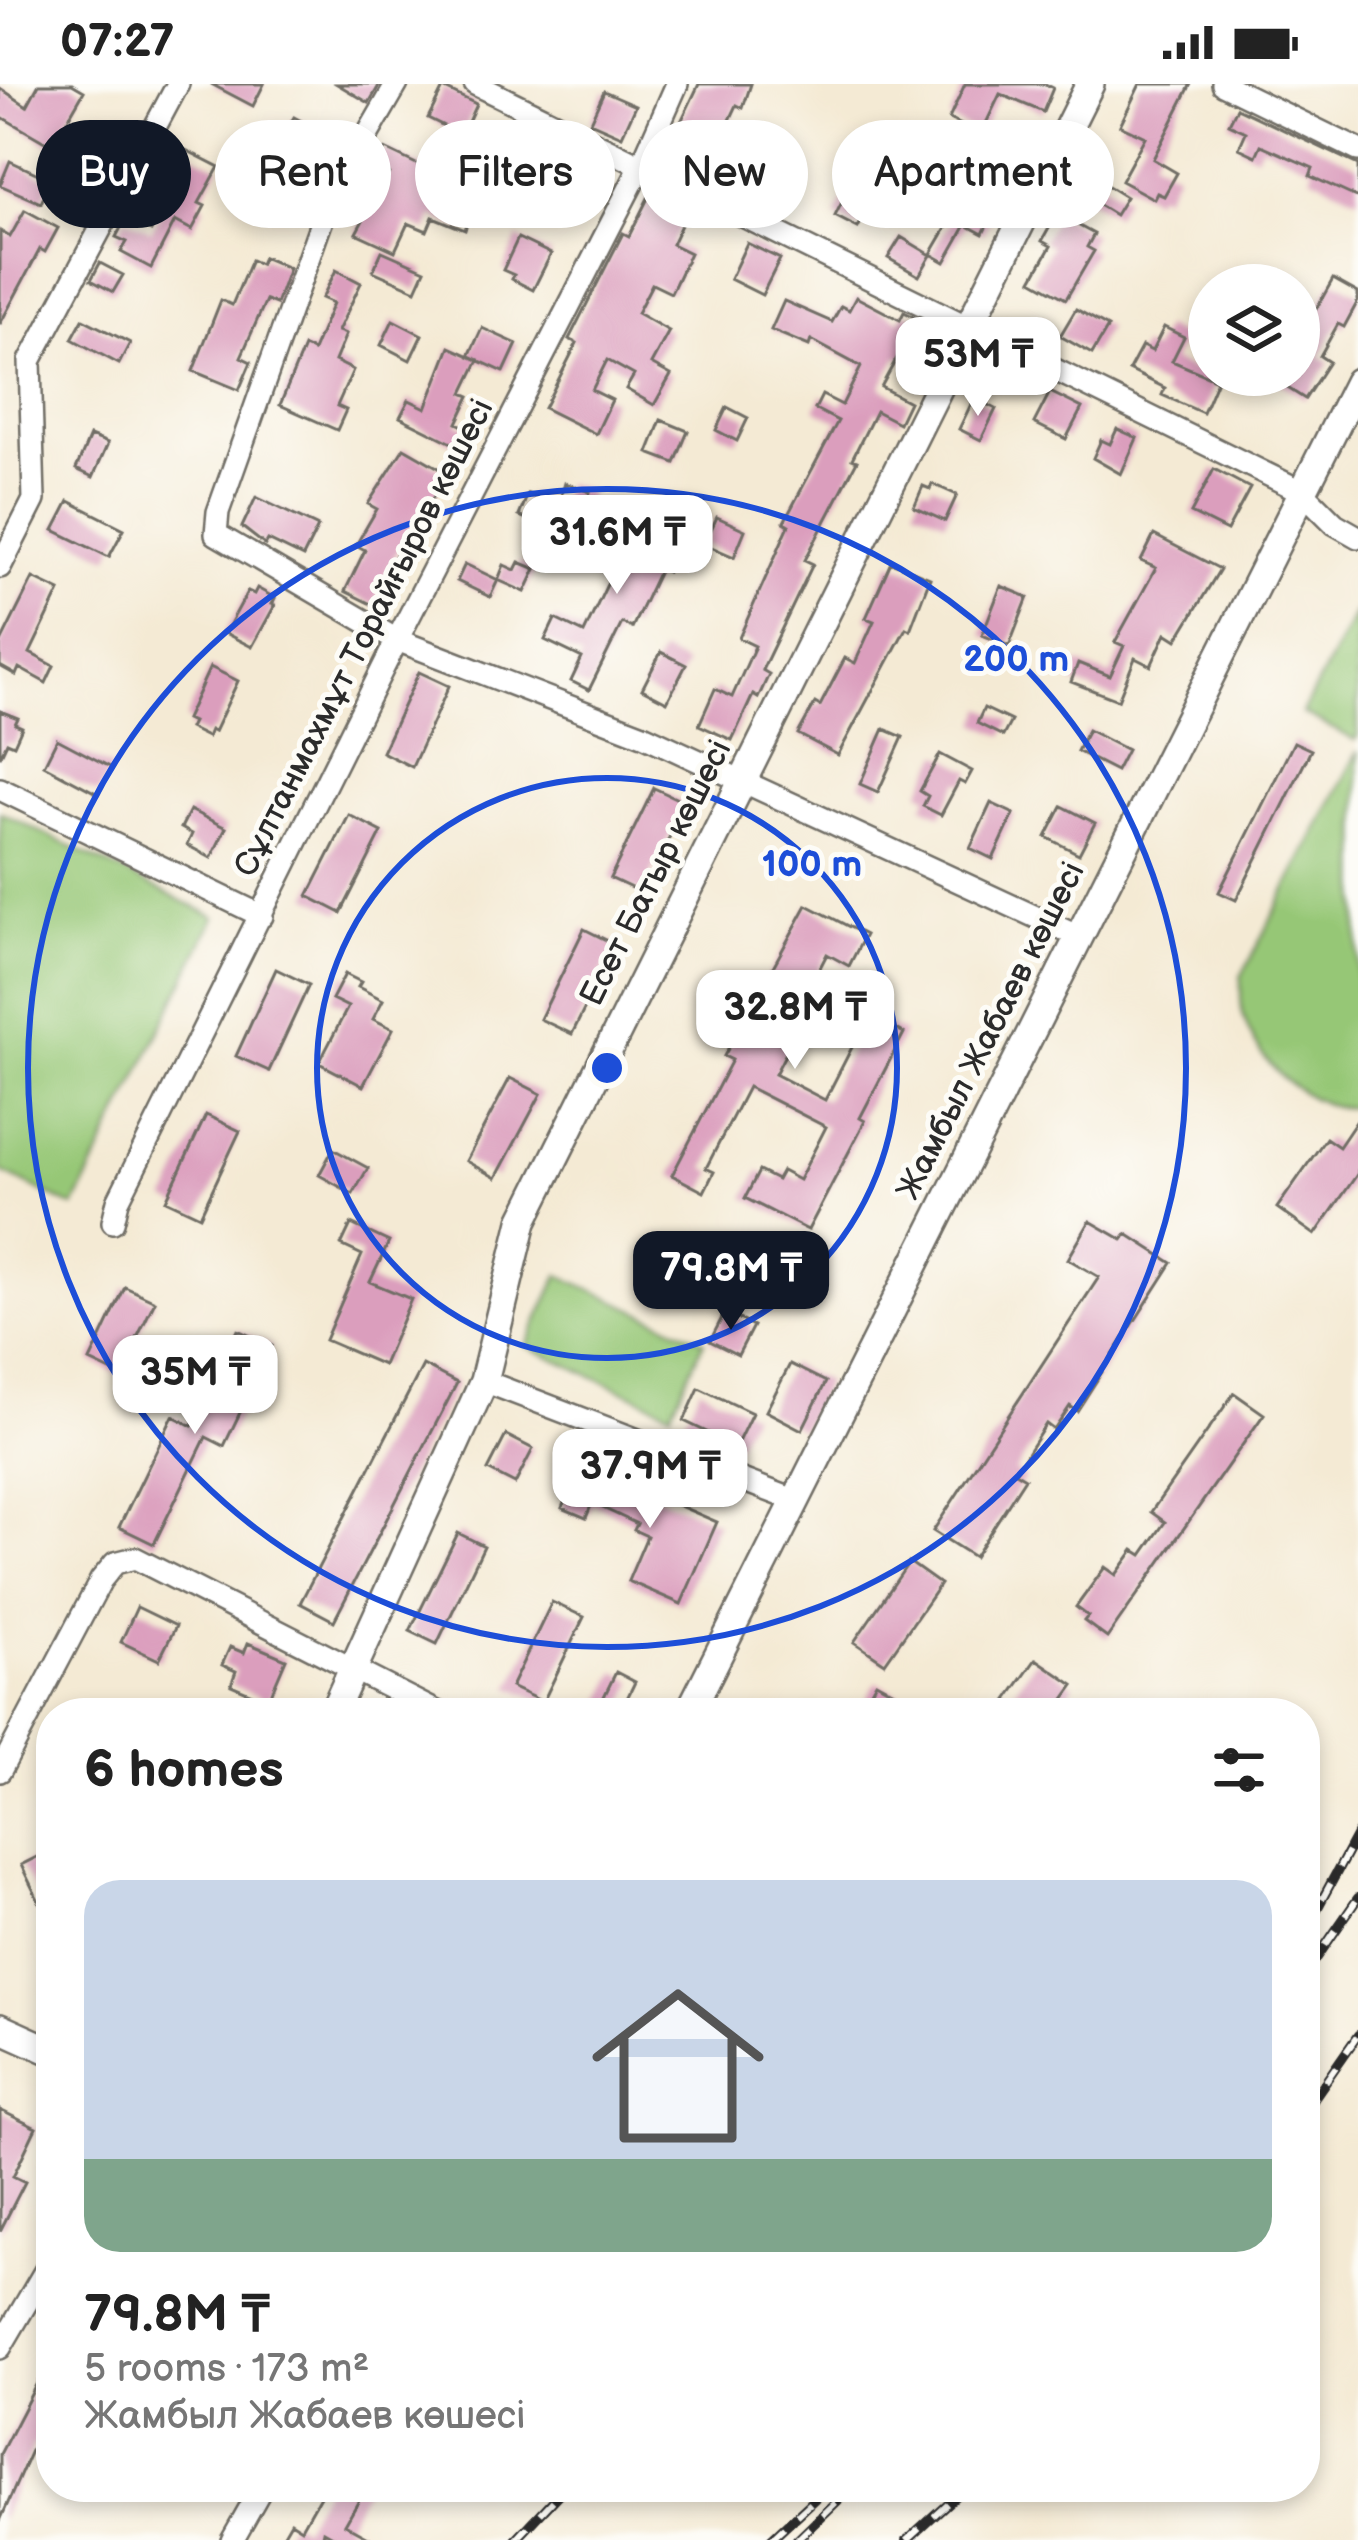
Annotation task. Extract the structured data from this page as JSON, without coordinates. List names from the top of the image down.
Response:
{
  "streets": {
    "street": ["Сұлтанмахмұт Торайғыров көшесі", "Есет Батыр көшесі", "Жамбыл Жабаев көшесі"]
  },
  "page": {
    "status": "07:27",
    "chip": [
      "Buy",
      "Rent",
      "Filters",
      "New",
      "Apartment"
    ],
    "price": [
      "53M ₸",
      "31.6M ₸",
      "32.8M ₸",
      "79.8M ₸",
      "35M ₸",
      "37.9M ₸"
    ],
    "heading": "6 homes",
    "list": [
      {
        "name": "79.8M ₸",
        "note": "5 rooms · 173 m² · Жамбыл Жабаев көшесі"
      }
    ]
  },
  "rings": ["200 m", "100 m"]
}
